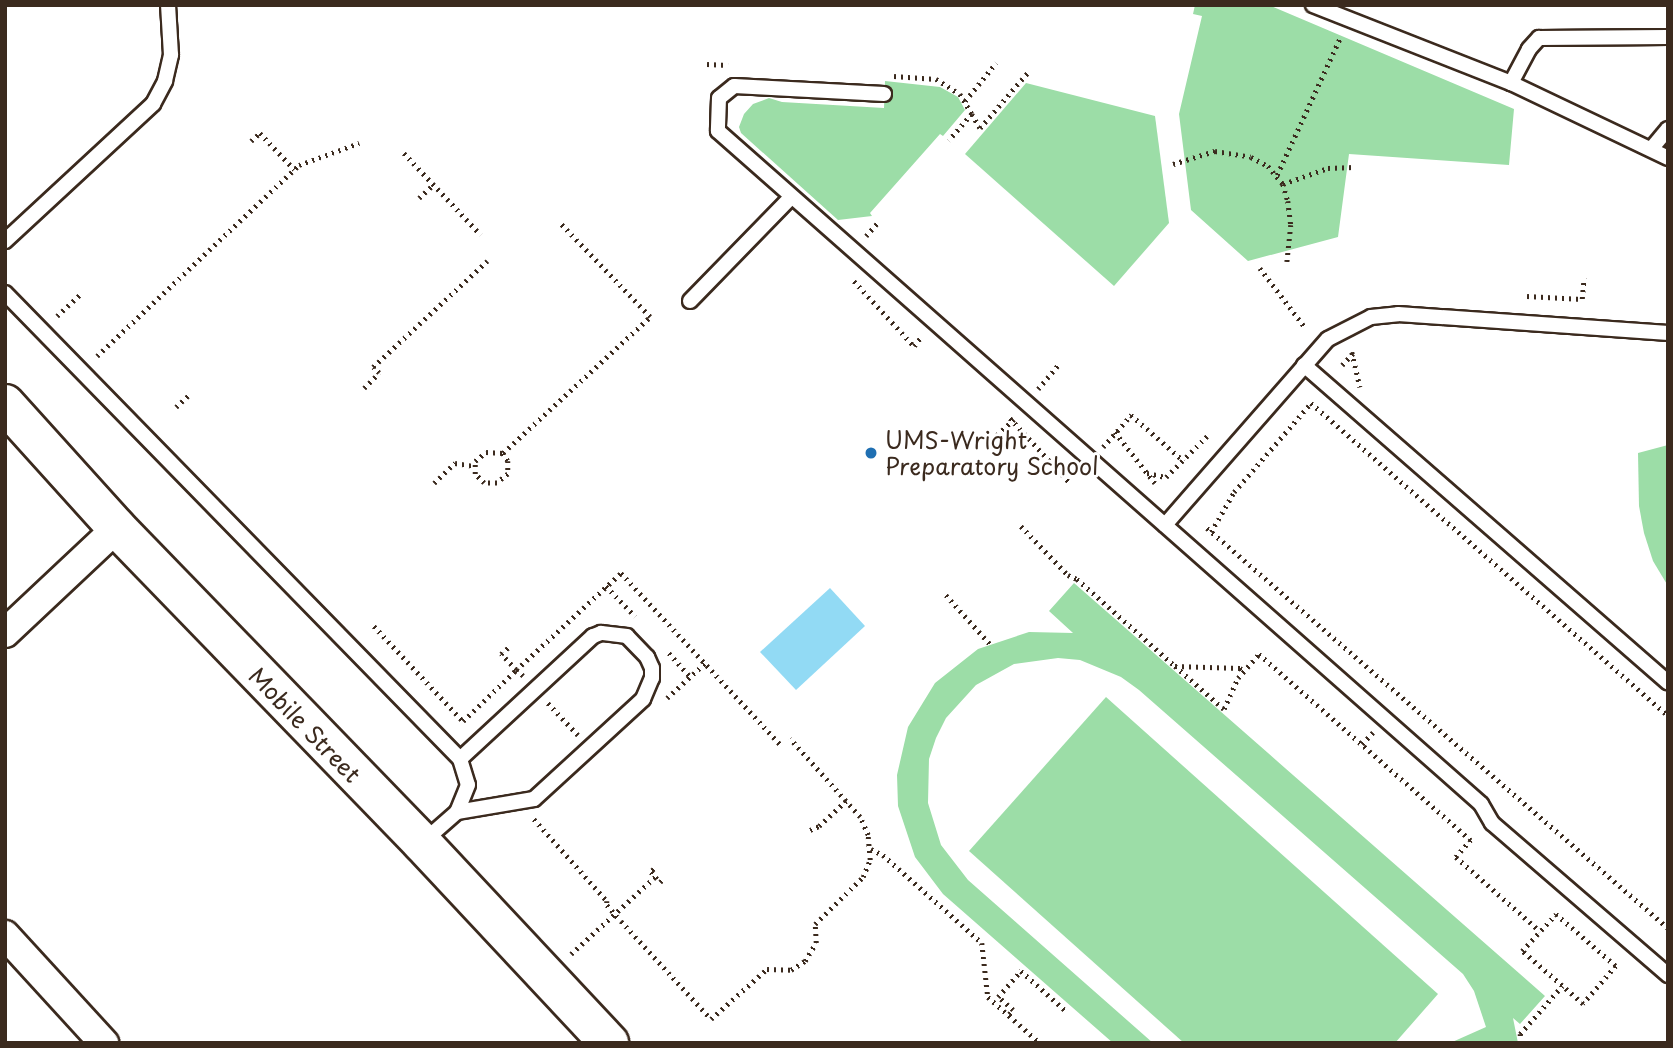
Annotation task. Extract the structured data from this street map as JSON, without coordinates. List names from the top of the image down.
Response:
{
  "streets": {
    "street": ["Mobile Street"]
  },
  "places": ["UMS-Wright Preparatory School"]
}
